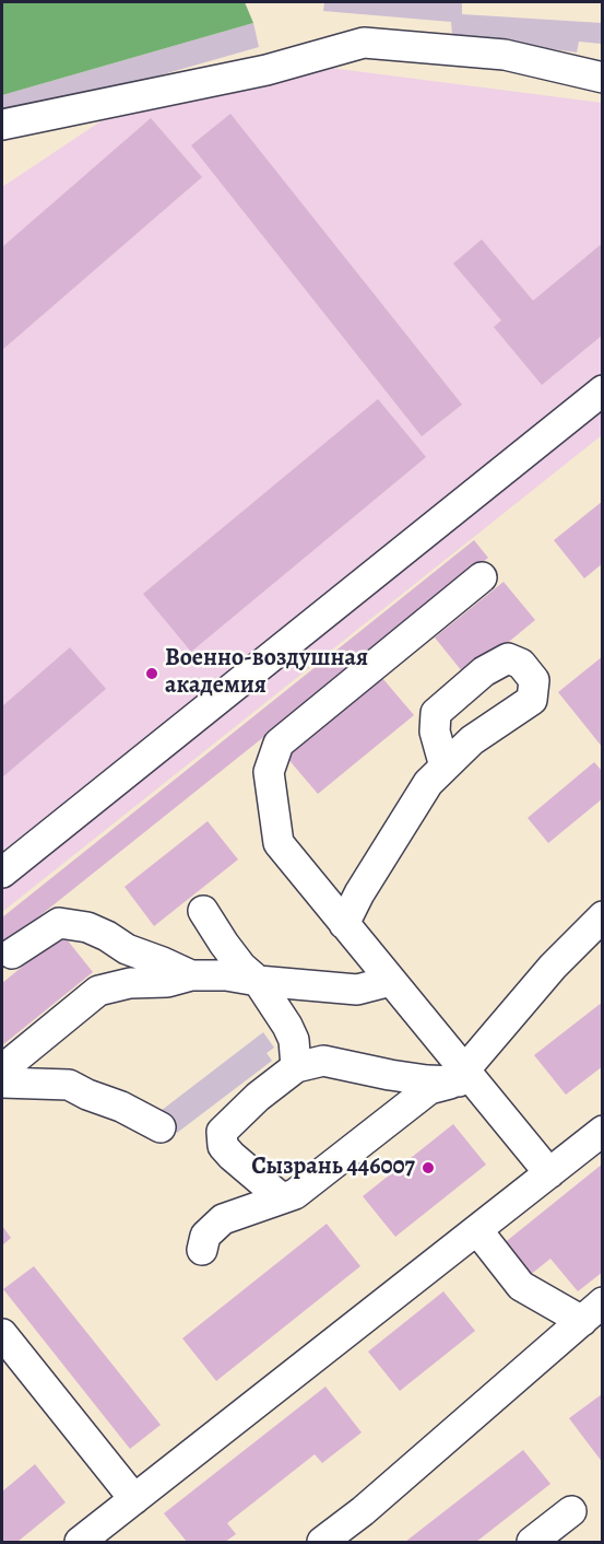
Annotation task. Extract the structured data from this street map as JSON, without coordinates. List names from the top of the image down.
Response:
{
  "places": ["Военно-воздушная академия", "Сызрань 446007"]
}
